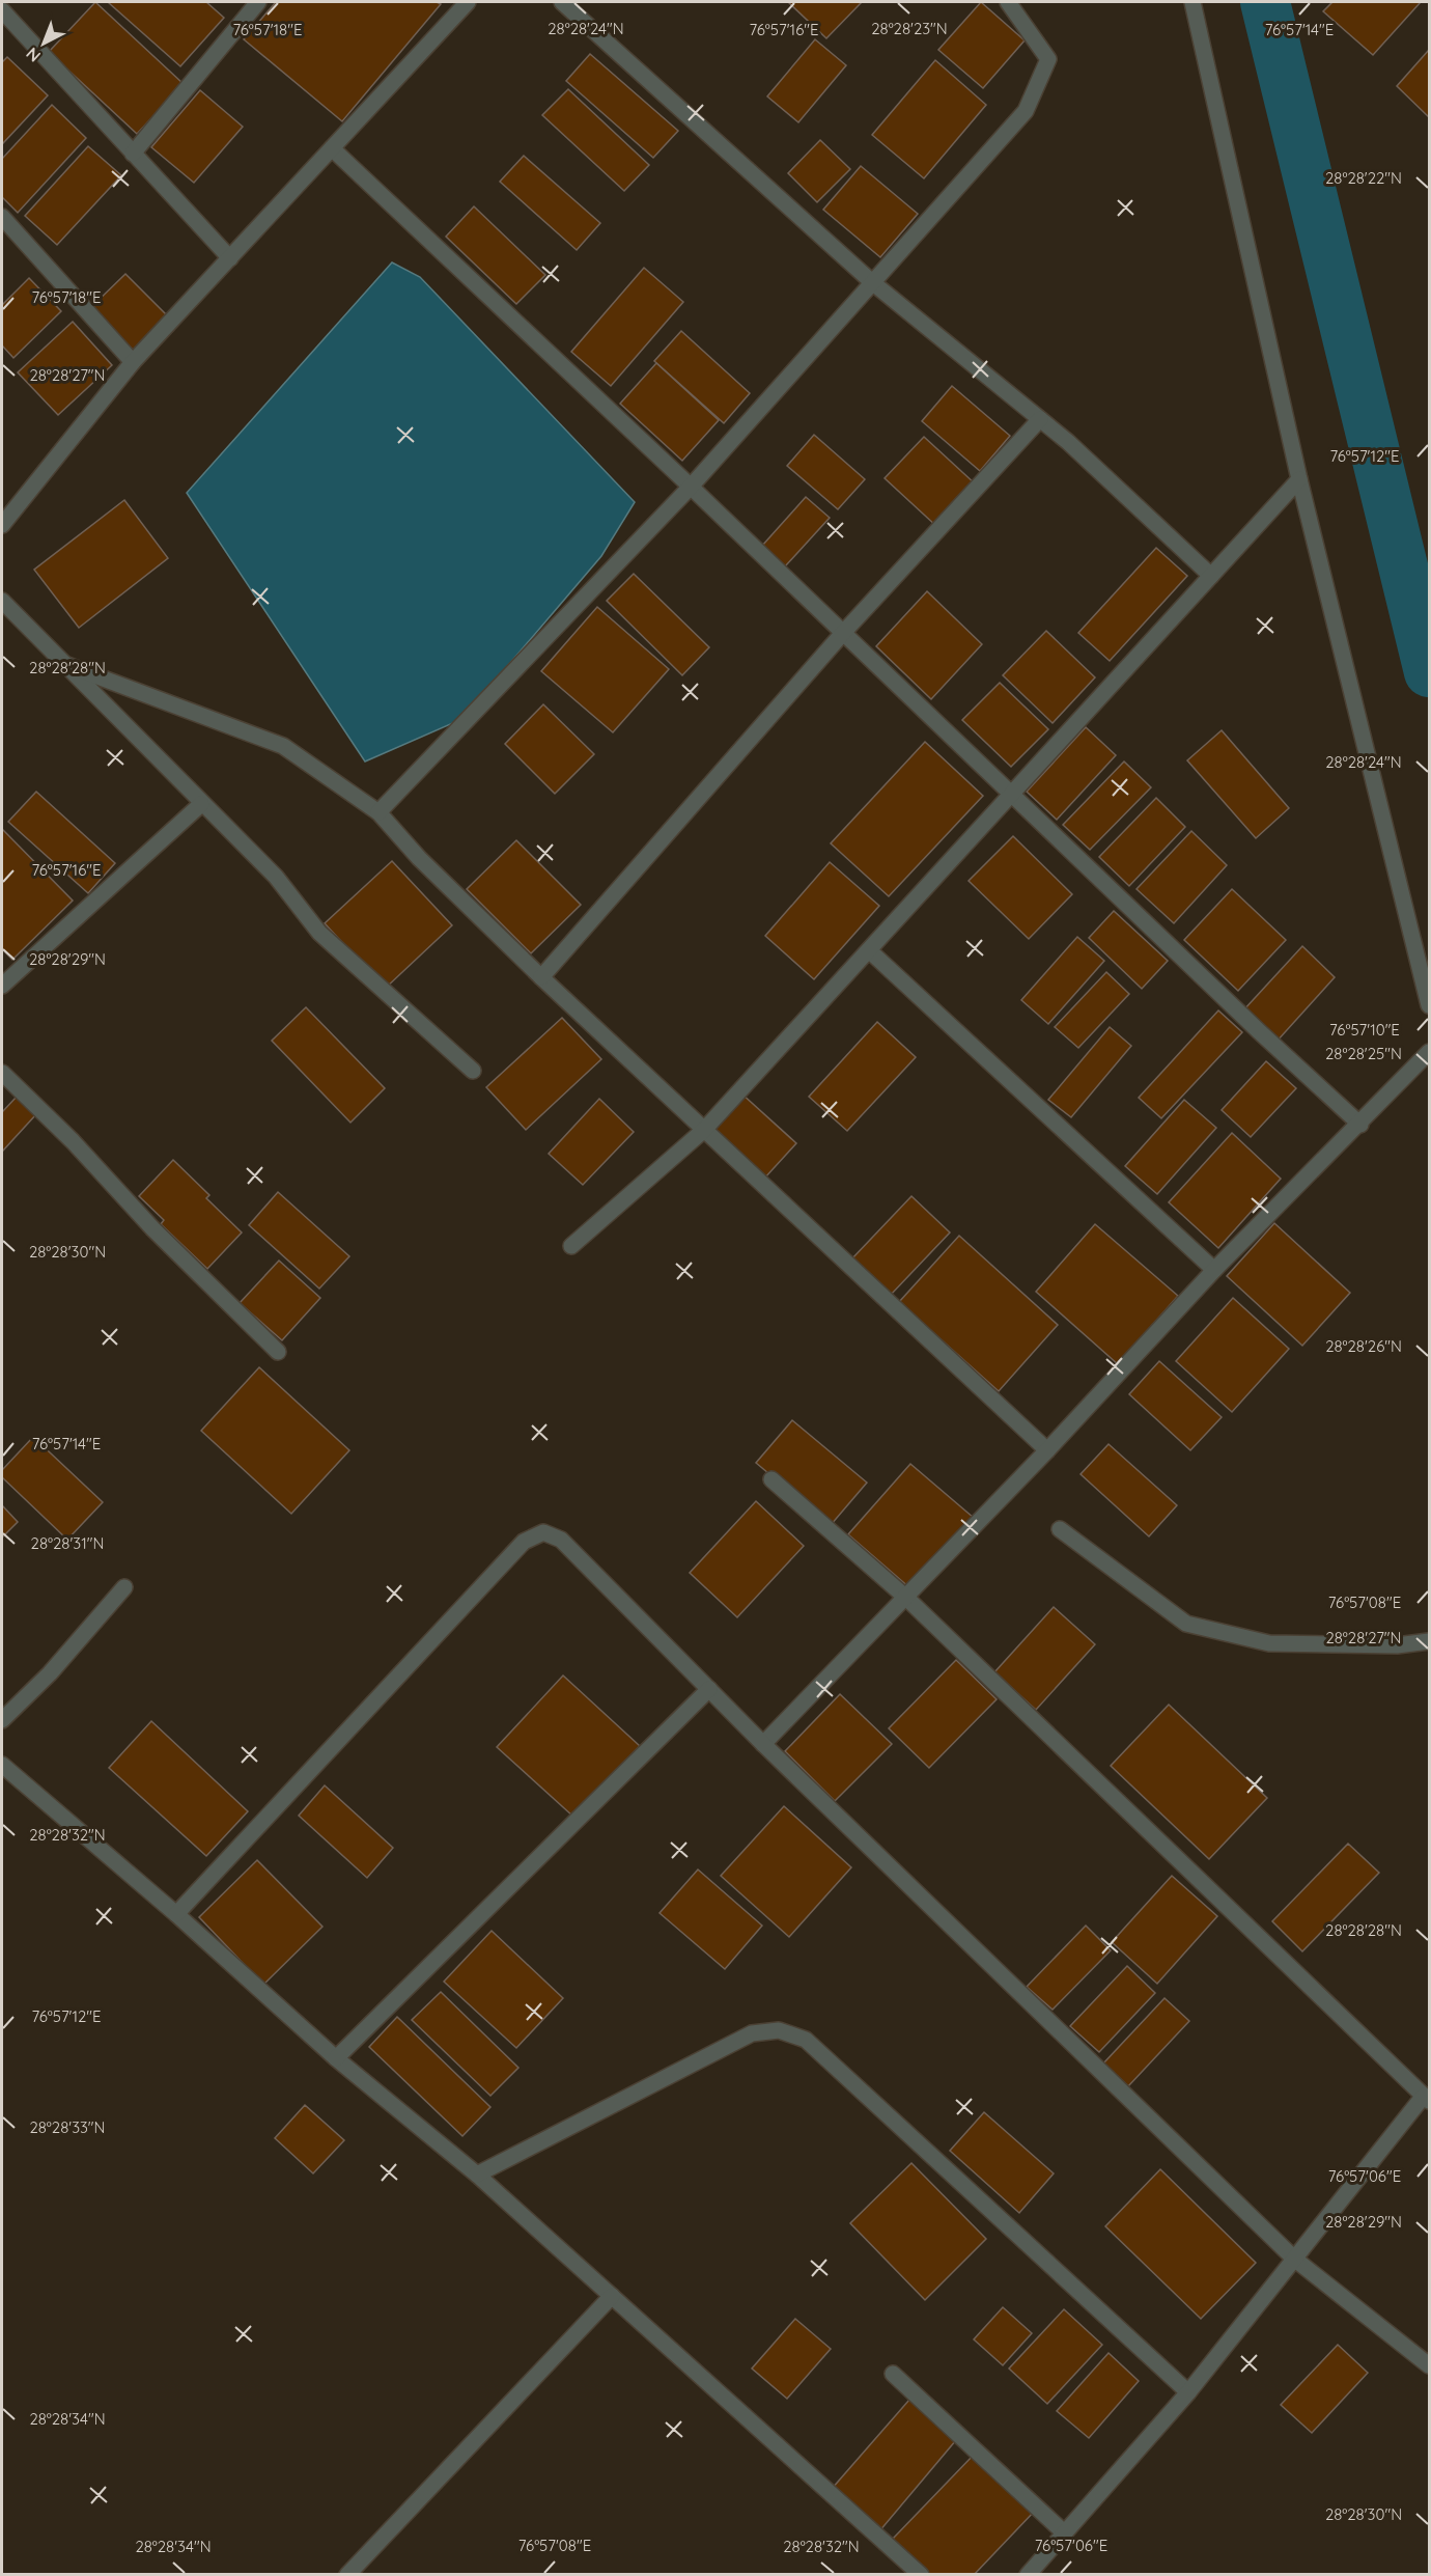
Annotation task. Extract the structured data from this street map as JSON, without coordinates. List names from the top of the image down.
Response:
{
  "north": "bottom left",
  "coordinates": [
    "28°28'24\"N",
    "28°28'23\"N",
    "76°57'18\"E",
    "76°57'16\"E",
    "76°57'14\"E",
    "28°28'22\"N",
    "28°28'27\"N",
    "76°57'12\"E",
    "28°28'28\"N",
    "28°28'29\"N",
    "76°57'10\"E",
    "28°28'25\"N",
    "28°28'30\"N",
    "28°28'26\"N",
    "28°28'31\"N",
    "76°57'08\"E",
    "28°28'32\"N",
    "28°28'33\"N",
    "76°57'06\"E",
    "28°28'34\"N"
  ]
}
